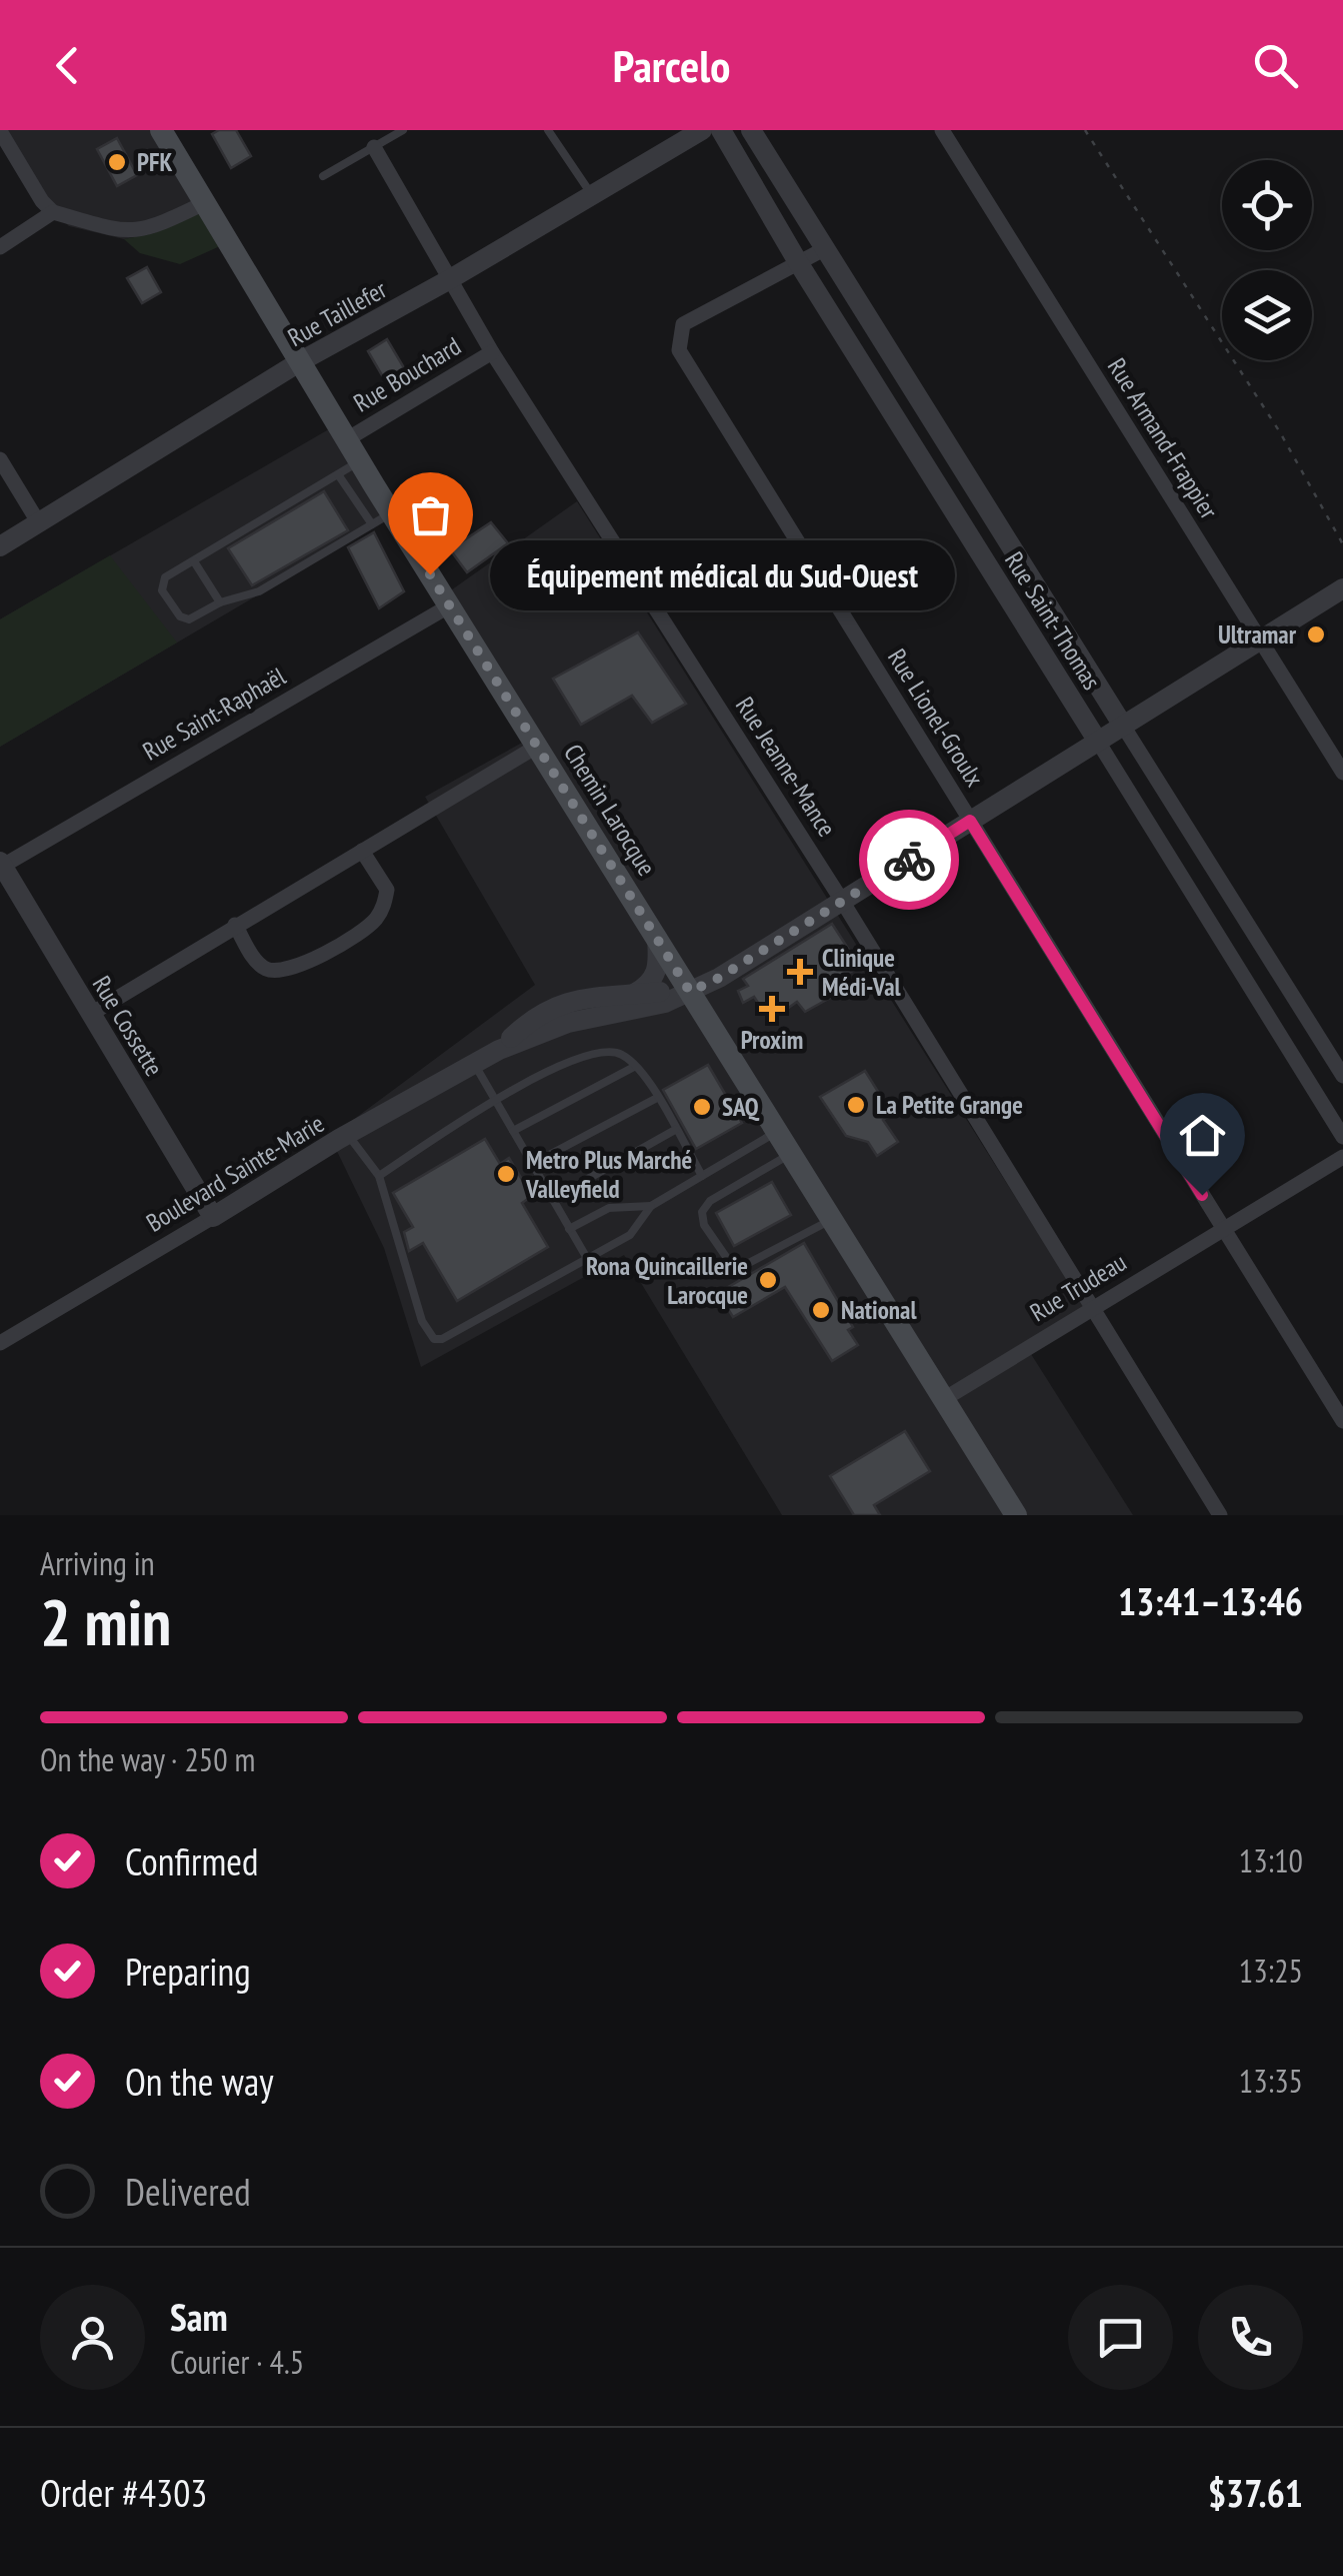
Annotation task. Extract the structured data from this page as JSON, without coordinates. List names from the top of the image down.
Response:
{
  "streets": {
    "main road": ["Chemin Larocque"],
    "street": [
      "Rue Taillefer",
      "Rue Bouchard",
      "Rue Armand-Frappier",
      "Rue Saint-Thomas",
      "Rue Saint-Raphaël",
      "Rue Lionel-Groulx",
      "Rue Jeanne-Mance",
      "Rue Cossette",
      "Boulevard Sainte-Marie",
      "Rue Trudeau"
    ]
  },
  "crossings": [
    ["Rue Taillefer", "Rue Jeanne-Mance"],
    ["Rue Taillefer", "Chemin Larocque"],
    ["Rue Bouchard", "Rue Jeanne-Mance"],
    ["Rue Bouchard", "Chemin Larocque"],
    ["Rue Armand-Frappier", "Boulevard Sainte-Marie"],
    ["Rue Saint-Thomas", "Rue Lionel-Groulx"],
    ["Rue Saint-Thomas", "Boulevard Sainte-Marie"],
    ["Rue Saint-Raphaël", "Chemin Larocque"],
    ["Rue Saint-Raphaël", "Rue Cossette"],
    ["Rue Lionel-Groulx", "Boulevard Sainte-Marie"],
    ["Rue Lionel-Groulx", "Rue Trudeau"],
    ["Rue Jeanne-Mance", "Boulevard Sainte-Marie"],
    ["Rue Jeanne-Mance", "Rue Trudeau"],
    ["Chemin Larocque", "Boulevard Sainte-Marie"],
    ["Chemin Larocque", "Rue Trudeau"],
    ["Rue Cossette", "Boulevard Sainte-Marie"]
  ],
  "places": {
    "other": [
      "PFK",
      "Équipement médical du Sud-Ouest",
      "Ultramar",
      "La Petite Grange",
      "SAQ",
      "Metro Plus Marché Valleyfield",
      "Rona Quincaillerie Larocque",
      "National"
    ],
    "health": ["Clinique Médi-Val", "Proxim"]
  },
  "page": {
    "header": "Parcelo",
    "bubble": "Équipement médical du Sud-Ouest",
    "heading": ["2 min", "Arriving in", "13:41–13:46"],
    "panel": [
      "Sam",
      "Courier · 4.5",
      "Order #4303",
      "$37.61"
    ],
    "bar": "On the way · 250 m",
    "list": [
      ["Confirmed", "13:10"],
      ["Preparing", "13:25"],
      ["On the way", "13:35"],
      "Delivered"
    ]
  }
}
